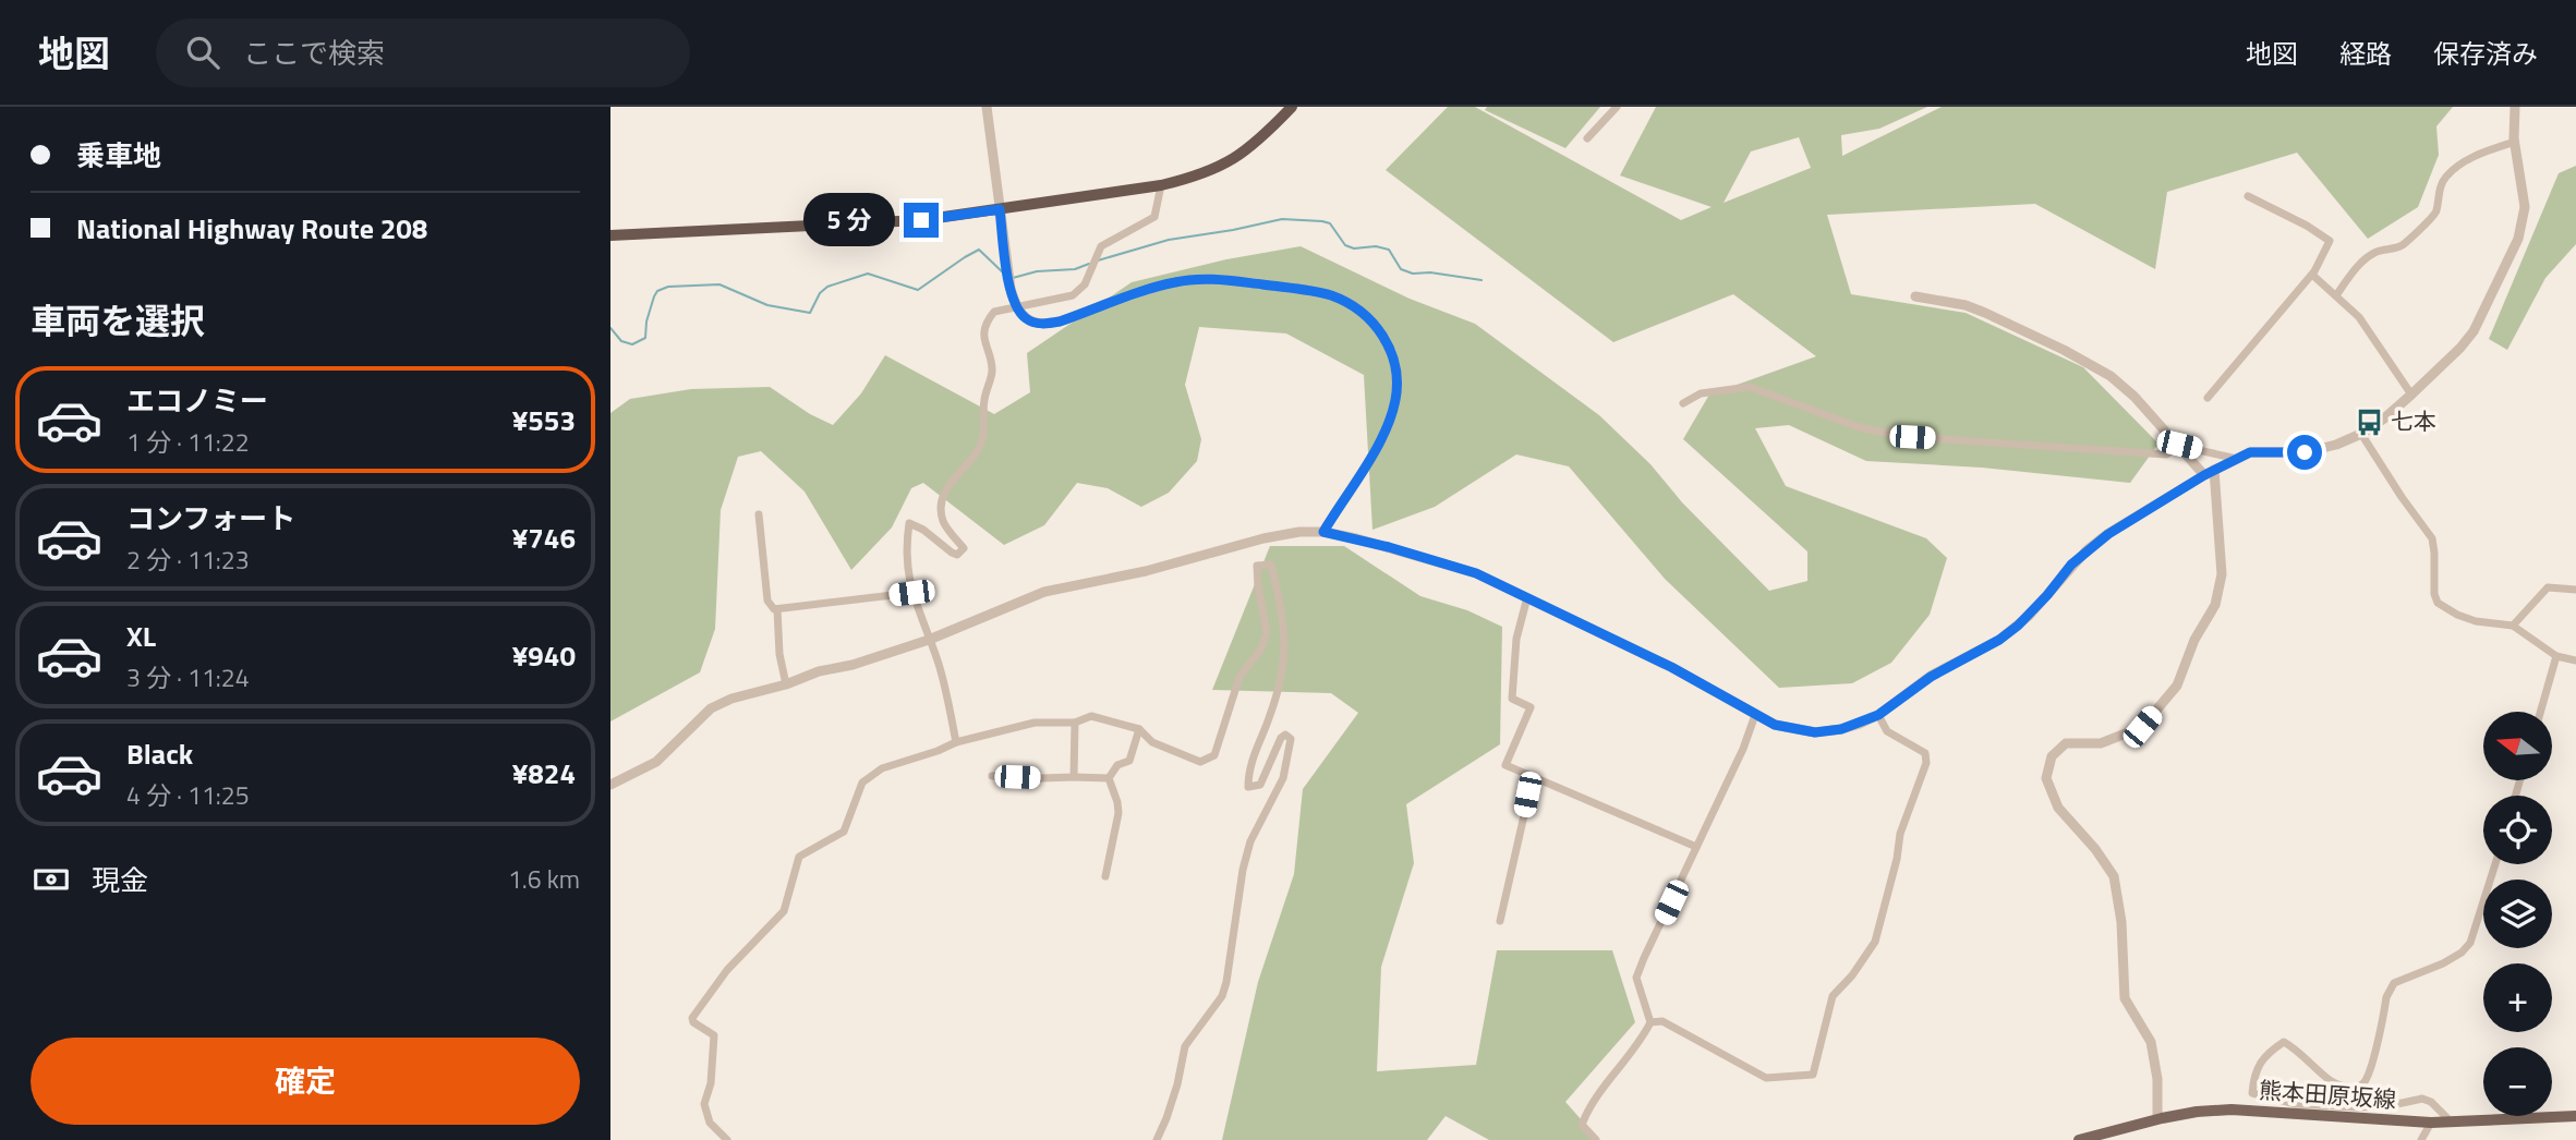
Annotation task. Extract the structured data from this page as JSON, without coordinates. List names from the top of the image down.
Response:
{
  "streets": {
    "main road": ["熊本田原坂線"]
  },
  "places": {
    "bus stop": ["七本"]
  },
  "north": "left",
  "page": {
    "header": "地図",
    "search": "ここで検索",
    "nav": ["地図", "経路", "保存済み"],
    "banner": ["乗車地", "National Highway Route 208"],
    "bubble": "5 分",
    "heading": "車両を選択",
    "list": [
      {
        "name": "エコノミー",
        "note": "1 分 · 11:22",
        "value": "¥553"
      },
      {
        "name": "コンフォート",
        "note": "2 分 · 11:23",
        "value": "¥746"
      },
      {
        "name": "XL",
        "note": "3 分 · 11:24",
        "value": "¥940"
      },
      {
        "name": "Black",
        "note": "4 分 · 11:25",
        "value": "¥824"
      }
    ],
    "map_buttons": ["+", "−"],
    "pay": ["現金", "1.6 km"],
    "buttons": "確定"
  }
}
